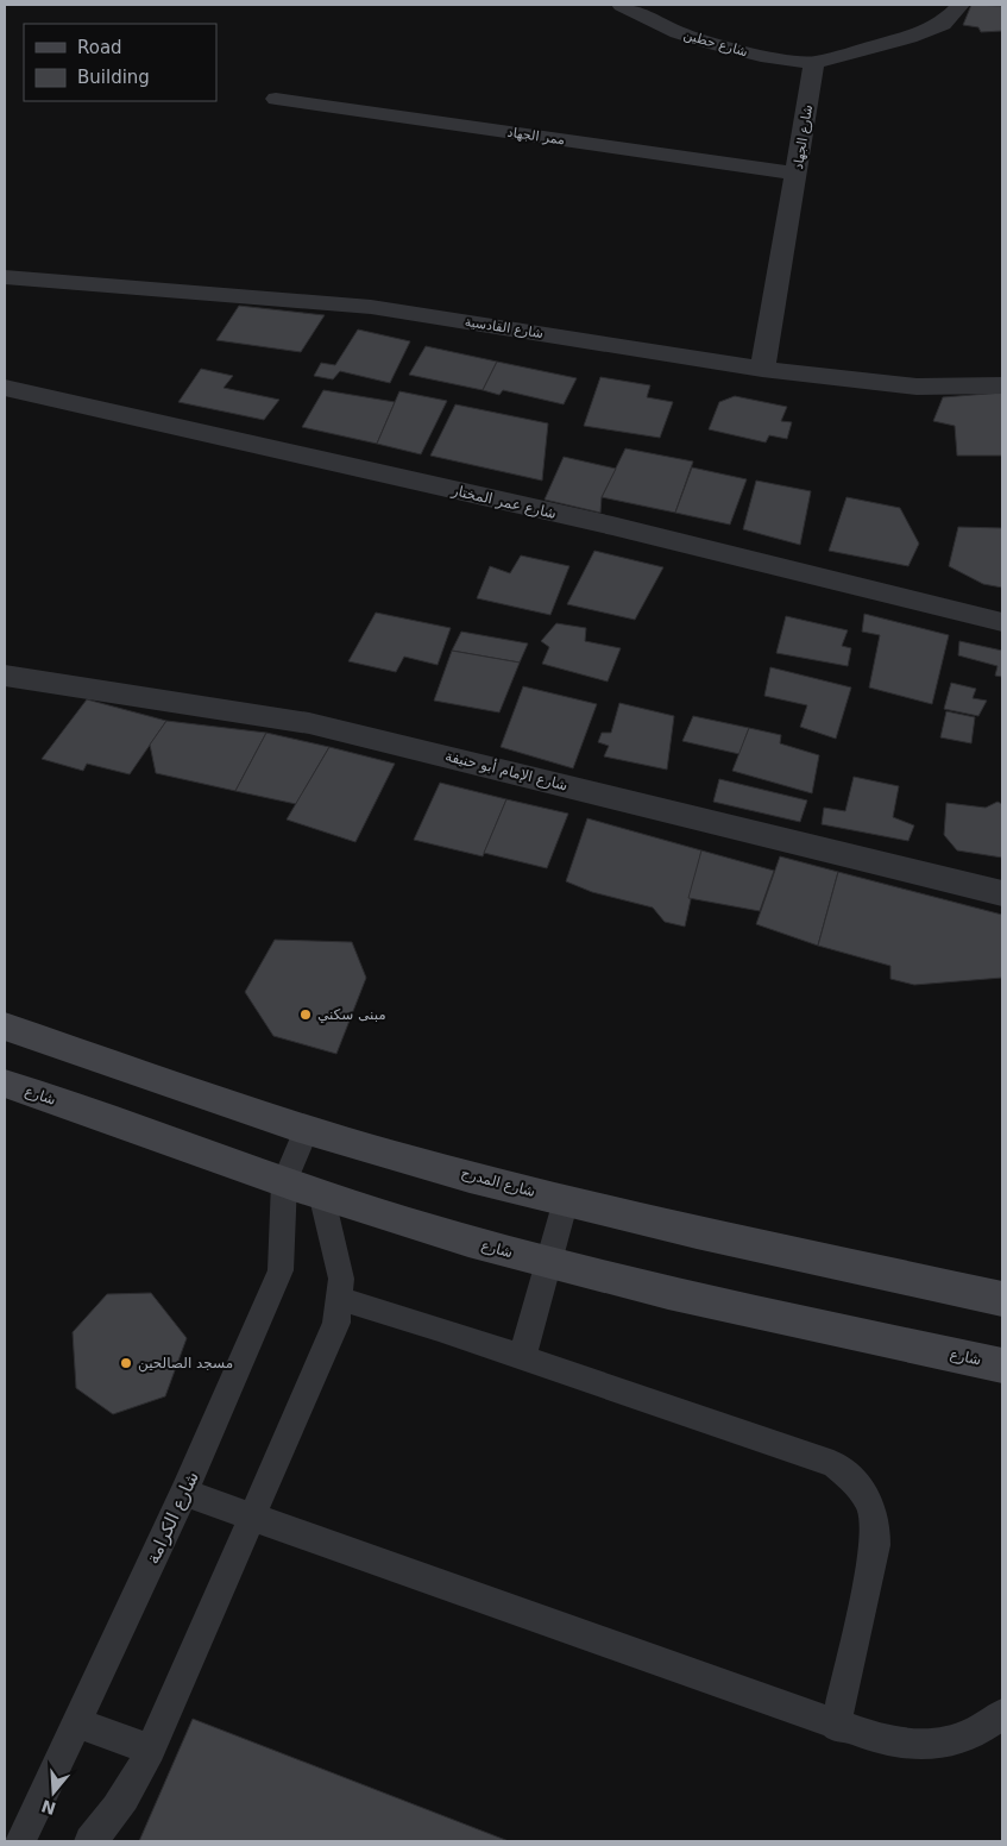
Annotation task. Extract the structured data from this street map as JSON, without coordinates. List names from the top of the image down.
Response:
{
  "streets": {
    "main road": ["شارع", "شارع المدرج"],
    "street": [
      "شارع حطين",
      "ممر الجهاد",
      "شارع الجهاد",
      "شارع القادسية",
      "شارع عمر المختار",
      "شارع الإمام أبو حنيفة"
    ],
    "lane": ["شارع الكرامة"]
  },
  "crossings": [
    ["شارع حطين", "شارع الجهاد"],
    ["ممر الجهاد", "شارع الجهاد"],
    ["شارع الجهاد", "شارع القادسية"],
    ["شارع", "شارع الكرامة"]
  ],
  "places": ["مبنى سكني", "مسجد الصالحين"],
  "legend": ["Road", "Building"],
  "north": "bottom"
}
